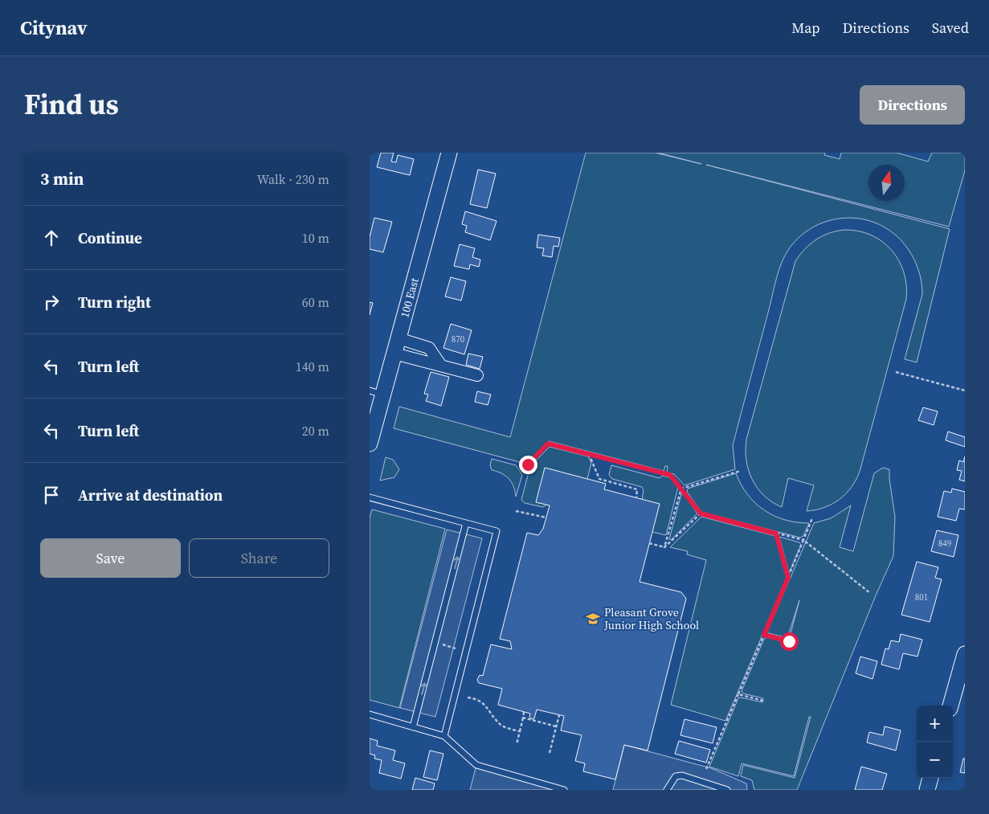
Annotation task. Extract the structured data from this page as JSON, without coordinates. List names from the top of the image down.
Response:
{
  "streets": {
    "main road": ["100 East"]
  },
  "places": {
    "school or university": ["Pleasant Grove Junior High School"]
  },
  "house_numbers": ["870", "849", "801"],
  "north": "top",
  "page": {
    "header": "Citynav",
    "nav": ["Map", "Directions", "Saved"],
    "title": "Find us",
    "buttons": [
      "Directions",
      ["Save", "Share"]
    ],
    "heading": ["3 min", "Walk · 230 m"],
    "list": [
      ["Continue", "10 m"],
      ["Turn right", "60 m"],
      ["Turn left", "140 m"],
      ["Turn left", "20 m"],
      "Arrive at destination"
    ],
    "map_buttons": ["+", "−"]
  }
}
